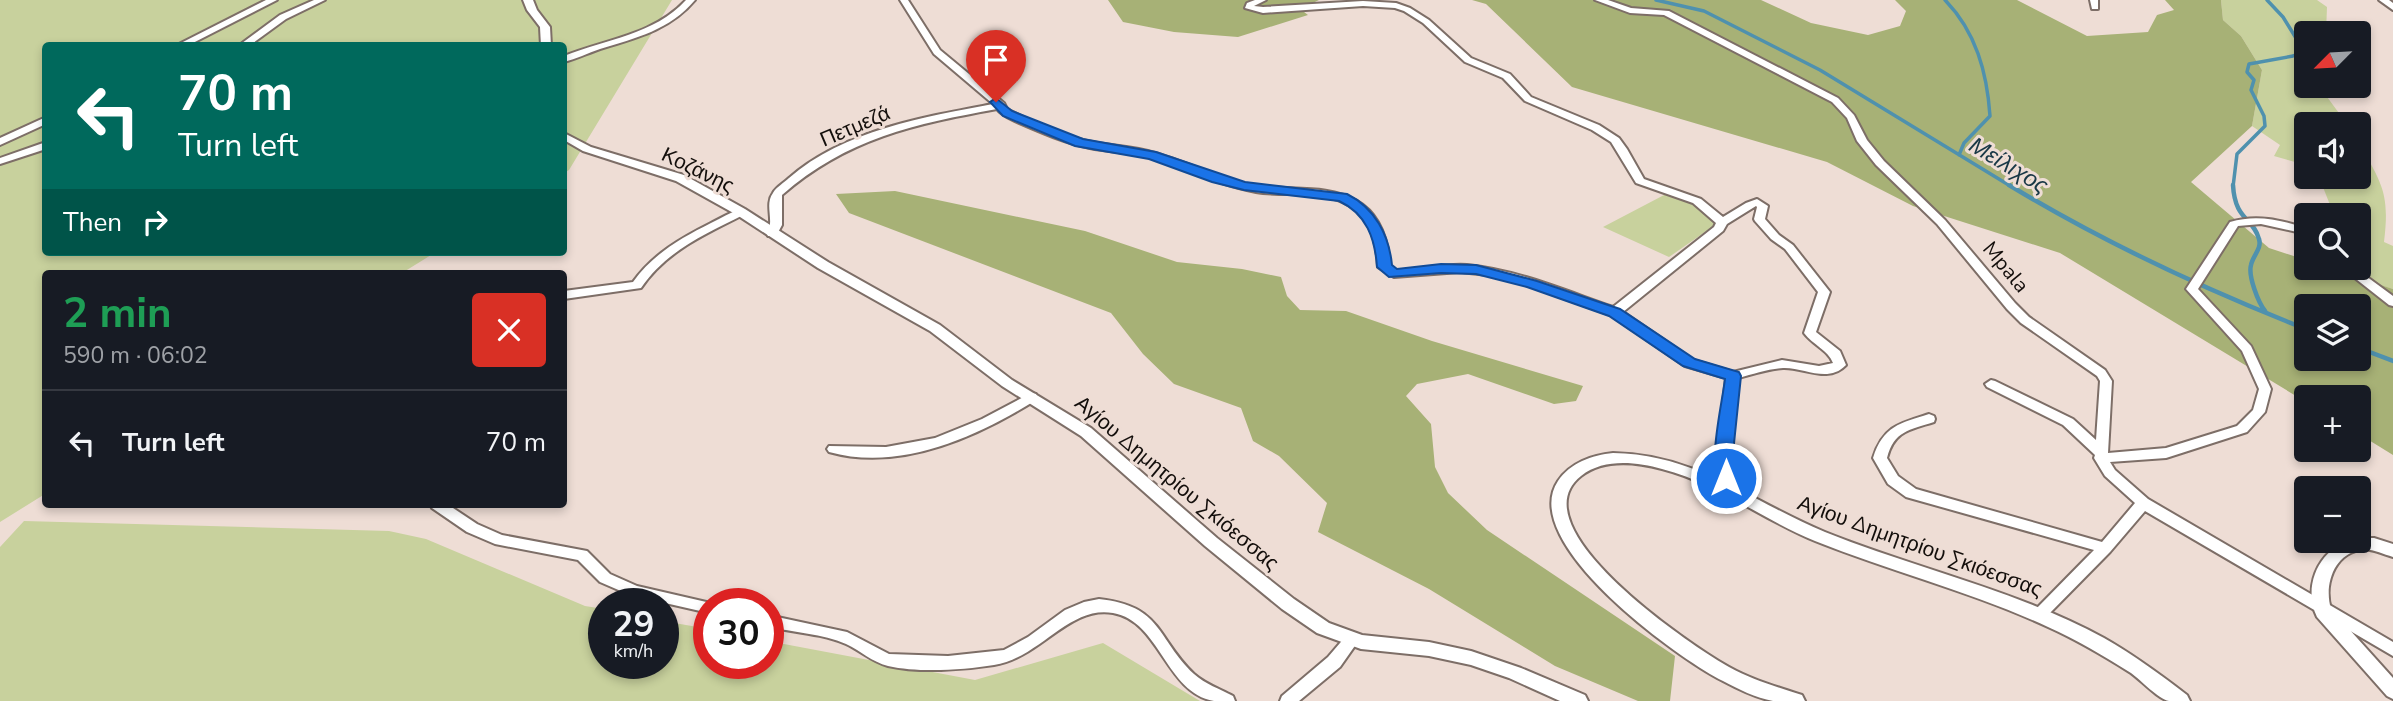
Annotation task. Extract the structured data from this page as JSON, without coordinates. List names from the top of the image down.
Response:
{
  "streets": {
    "street": [
      "Πετμεζά",
      "Κοζάνης",
      "Mpala",
      "Αγίου Δημητρίου Σκιόεσσας"
    ]
  },
  "crossings": [
    ["Πετμεζά", "Κοζάνης"],
    ["Πετμεζά", "Αγίου Δημητρίου Σκιόεσσας"],
    ["Κοζάνης", "Αγίου Δημητρίου Σκιόεσσας"]
  ],
  "water": ["Μείλιχος"],
  "north": "bottom left",
  "page": {
    "map_buttons": ["+", "−"],
    "turn": ["70 m", "Turn left"],
    "then": "Then",
    "heading": ["2 min", "590 m · 06:02"],
    "list": [
      {
        "name": "Turn left",
        "value": "70 m"
      }
    ],
    "speed": "29 km/h",
    "limit": "30"
  }
}
